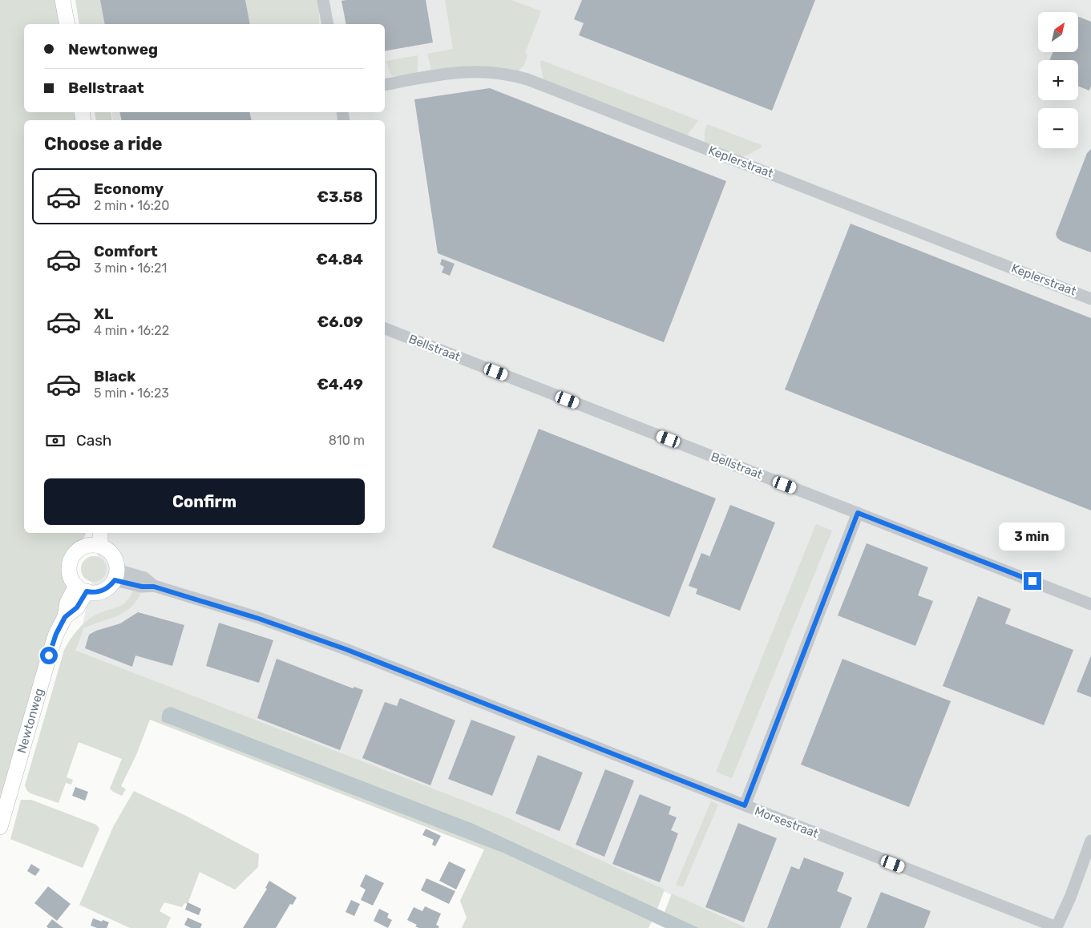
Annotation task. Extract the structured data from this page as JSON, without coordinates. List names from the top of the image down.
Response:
{
  "streets": {
    "main road": ["Newtonweg"],
    "street": ["Keplerstraat", "Bellstraat", "Morsestraat"]
  },
  "crossings": [
    ["Newtonweg", "Morsestraat"]
  ],
  "north": "top right",
  "page": {
    "map_buttons": ["+", "−"],
    "banner": ["Newtonweg", "Bellstraat"],
    "heading": "Choose a ride",
    "list": [
      {
        "name": "Economy",
        "note": "2 min · 16:20",
        "value": "€3.58"
      },
      {
        "name": "Comfort",
        "note": "3 min · 16:21",
        "value": "€4.84"
      },
      {
        "name": "XL",
        "note": "4 min · 16:22",
        "value": "€6.09"
      },
      {
        "name": "Black",
        "note": "5 min · 16:23",
        "value": "€4.49"
      }
    ],
    "pay": ["Cash", "810 m"],
    "buttons": "Confirm",
    "bubble": "3 min"
  }
}
